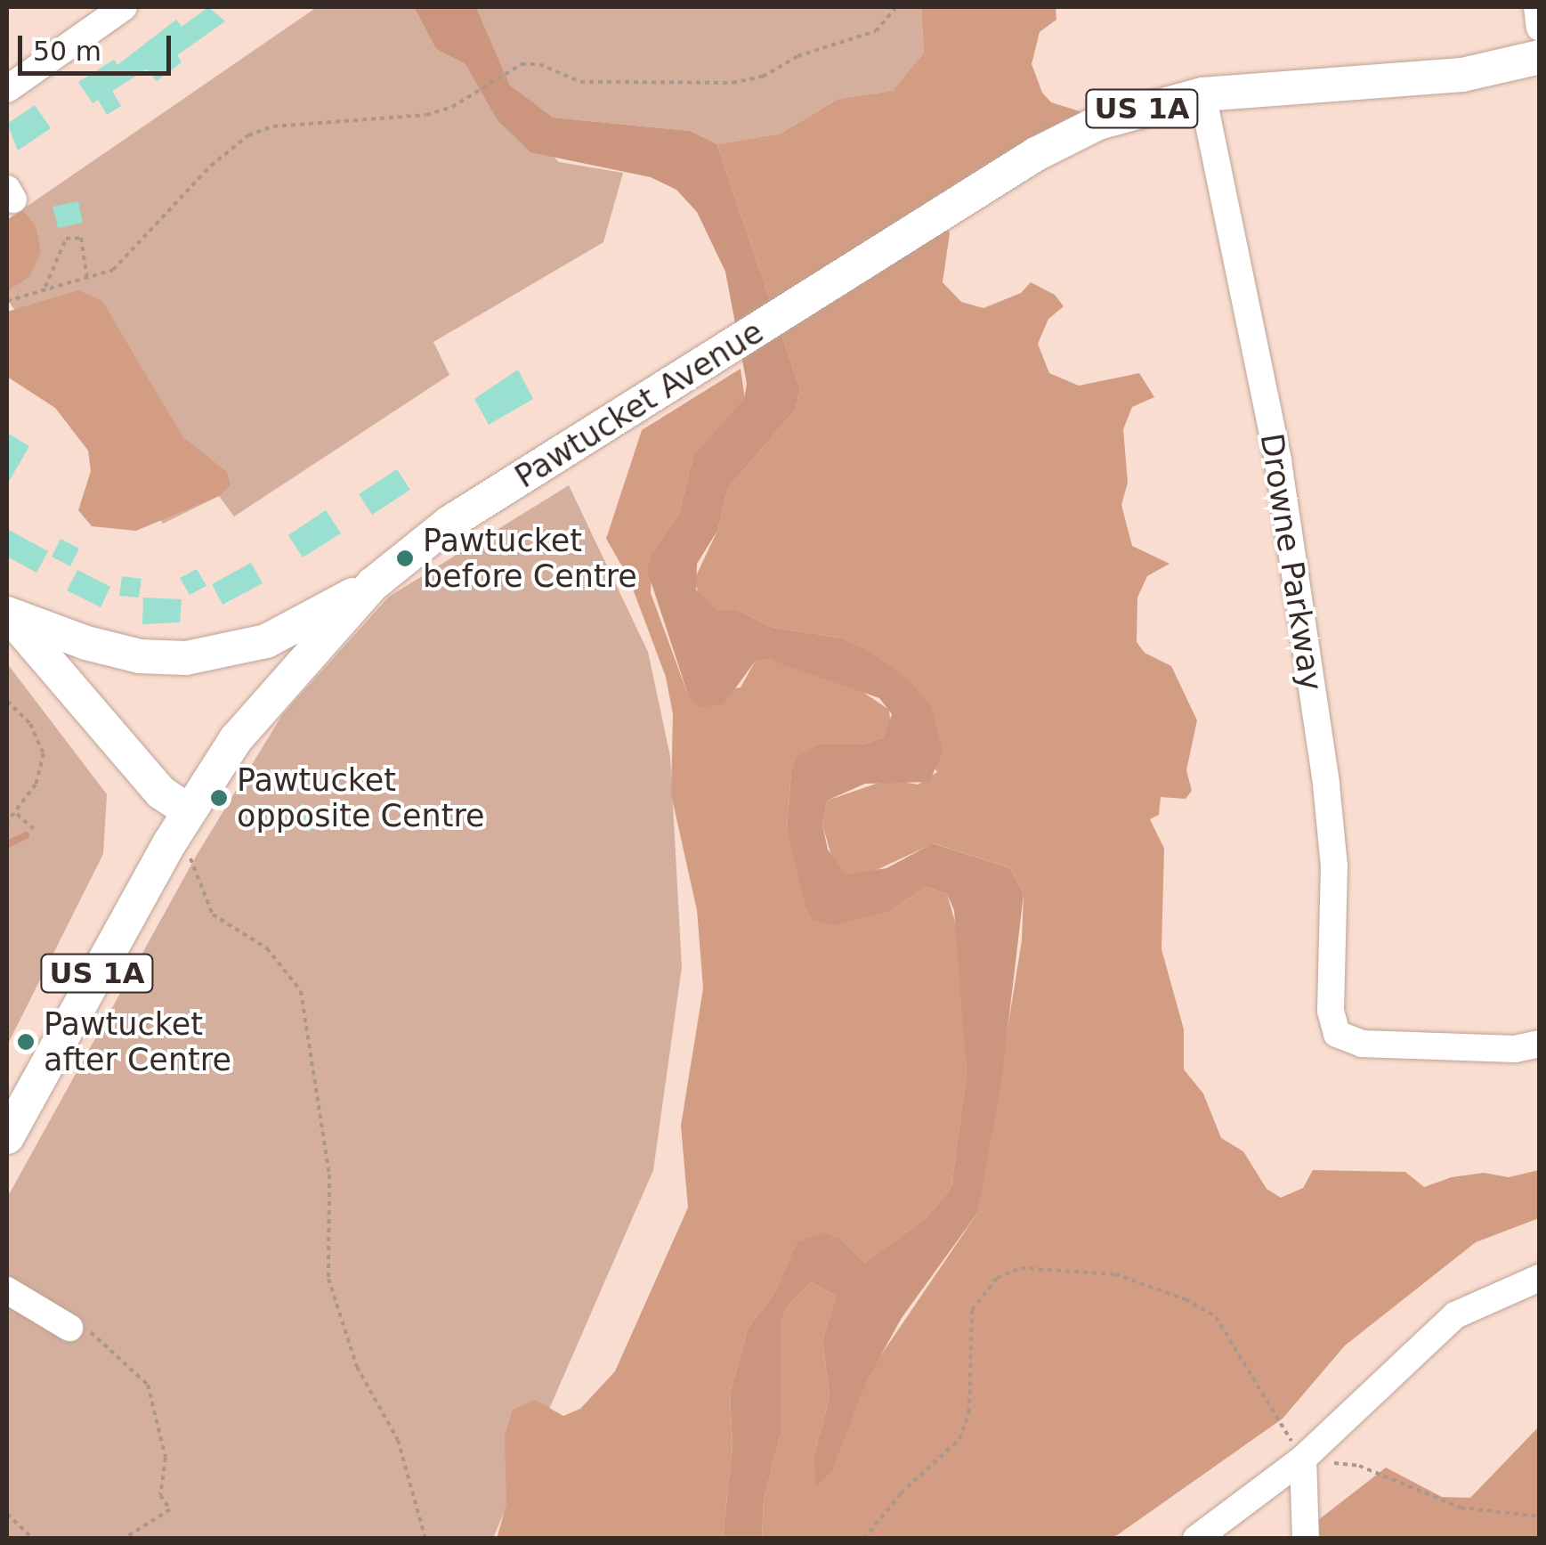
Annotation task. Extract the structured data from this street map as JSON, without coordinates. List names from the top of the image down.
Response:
{
  "streets": {
    "main road": ["US 1A", "Pawtucket Avenue"],
    "street": ["Drowne Parkway"]
  },
  "crossings": [
    ["Pawtucket Avenue", "Drowne Parkway"]
  ],
  "places": ["Pawtucket before Centre", "Pawtucket opposite Centre", "Pawtucket after Centre"],
  "scale_bar": "50 m"
}
